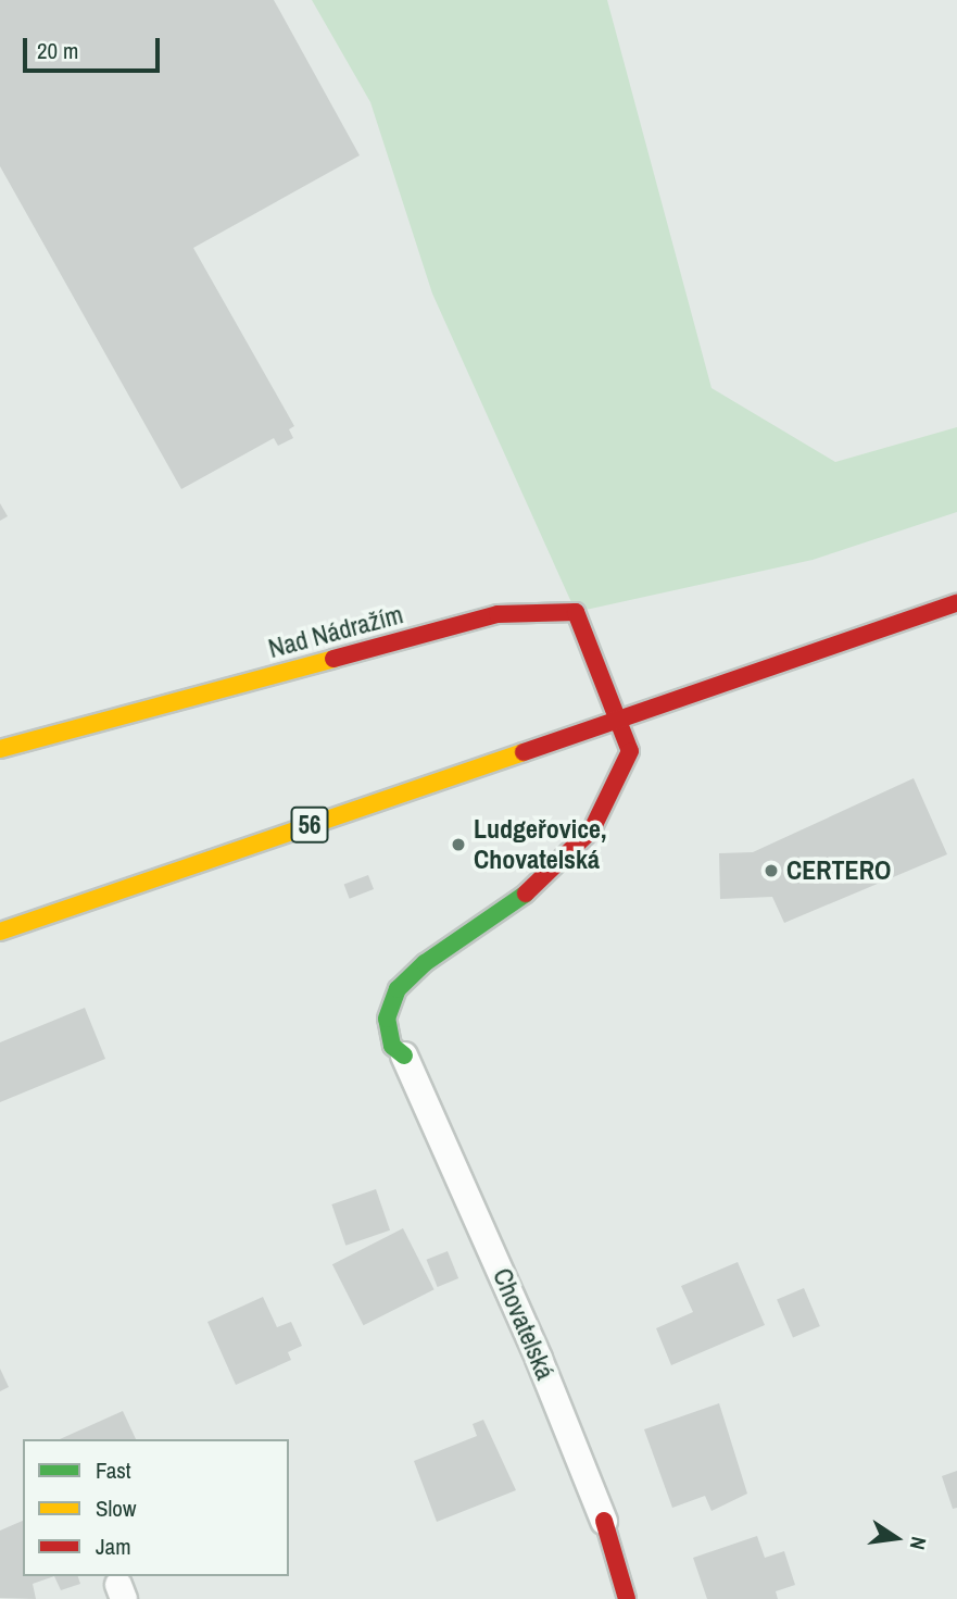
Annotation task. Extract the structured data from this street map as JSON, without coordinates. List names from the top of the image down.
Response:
{
  "streets": {
    "street": ["Nad Nádražím", "56", "Chovatelská"]
  },
  "crossings": [
    ["Nad Nádražím", "56"]
  ],
  "places": ["Ludgeřovice, Chovatelská", "CERTERO"],
  "legend": ["Fast", "Slow", "Jam"],
  "scale_bar": "20 m",
  "north": "right"
}
